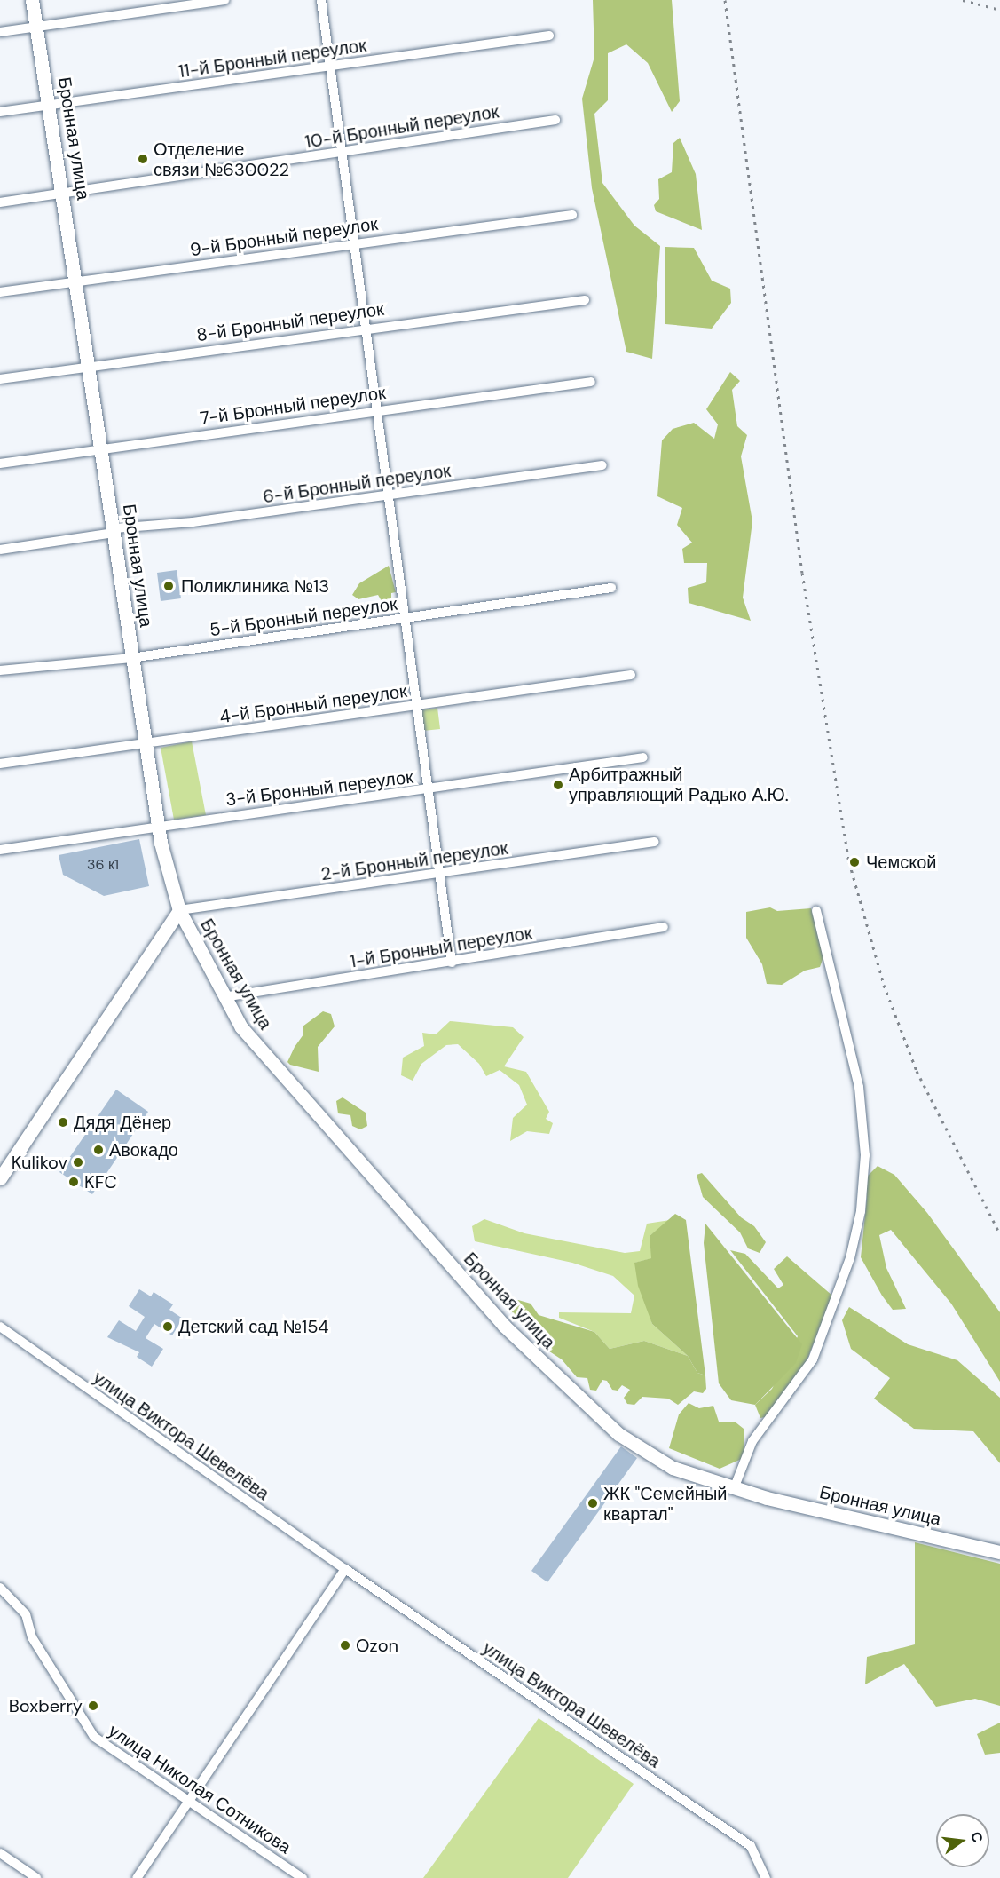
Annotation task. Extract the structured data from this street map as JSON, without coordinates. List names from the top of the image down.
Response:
{
  "streets": {
    "street": [
      "11-й Бронный переулок",
      "10-й Бронный переулок",
      "Бронная улица",
      "9-й Бронный переулок",
      "8-й Бронный переулок",
      "7-й Бронный переулок",
      "6-й Бронный переулок",
      "5-й Бронный переулок",
      "4-й Бронный переулок",
      "3-й Бронный переулок",
      "2-й Бронный переулок",
      "1-й Бронный переулок",
      "улица Виктора Шевелёва",
      "улица Николая Сотникова"
    ]
  },
  "crossings": [
    ["11-й Бронный переулок", "Бронная улица"],
    ["10-й Бронный переулок", "Бронная улица"],
    ["Бронная улица", "9-й Бронный переулок"],
    ["Бронная улица", "8-й Бронный переулок"],
    ["Бронная улица", "7-й Бронный переулок"],
    ["Бронная улица", "6-й Бронный переулок"],
    ["Бронная улица", "5-й Бронный переулок"],
    ["Бронная улица", "4-й Бронный переулок"],
    ["Бронная улица", "3-й Бронный переулок"],
    ["Бронная улица", "2-й Бронный переулок"],
    ["Бронная улица", "1-й Бронный переулок"]
  ],
  "places": [
    "Отделение связи №630022",
    "Поликлиника №13",
    "Арбитражный управляющий Радько А.Ю.",
    "Чемской",
    "Дядя Дёнер",
    "Авокадо",
    "Kulikov",
    "KFC",
    "Детский сад №154",
    "ЖК \"Семейный квартал\"",
    "Ozon",
    "Boxberry"
  ],
  "house_numbers": ["36 к1"],
  "north": "right"
}
